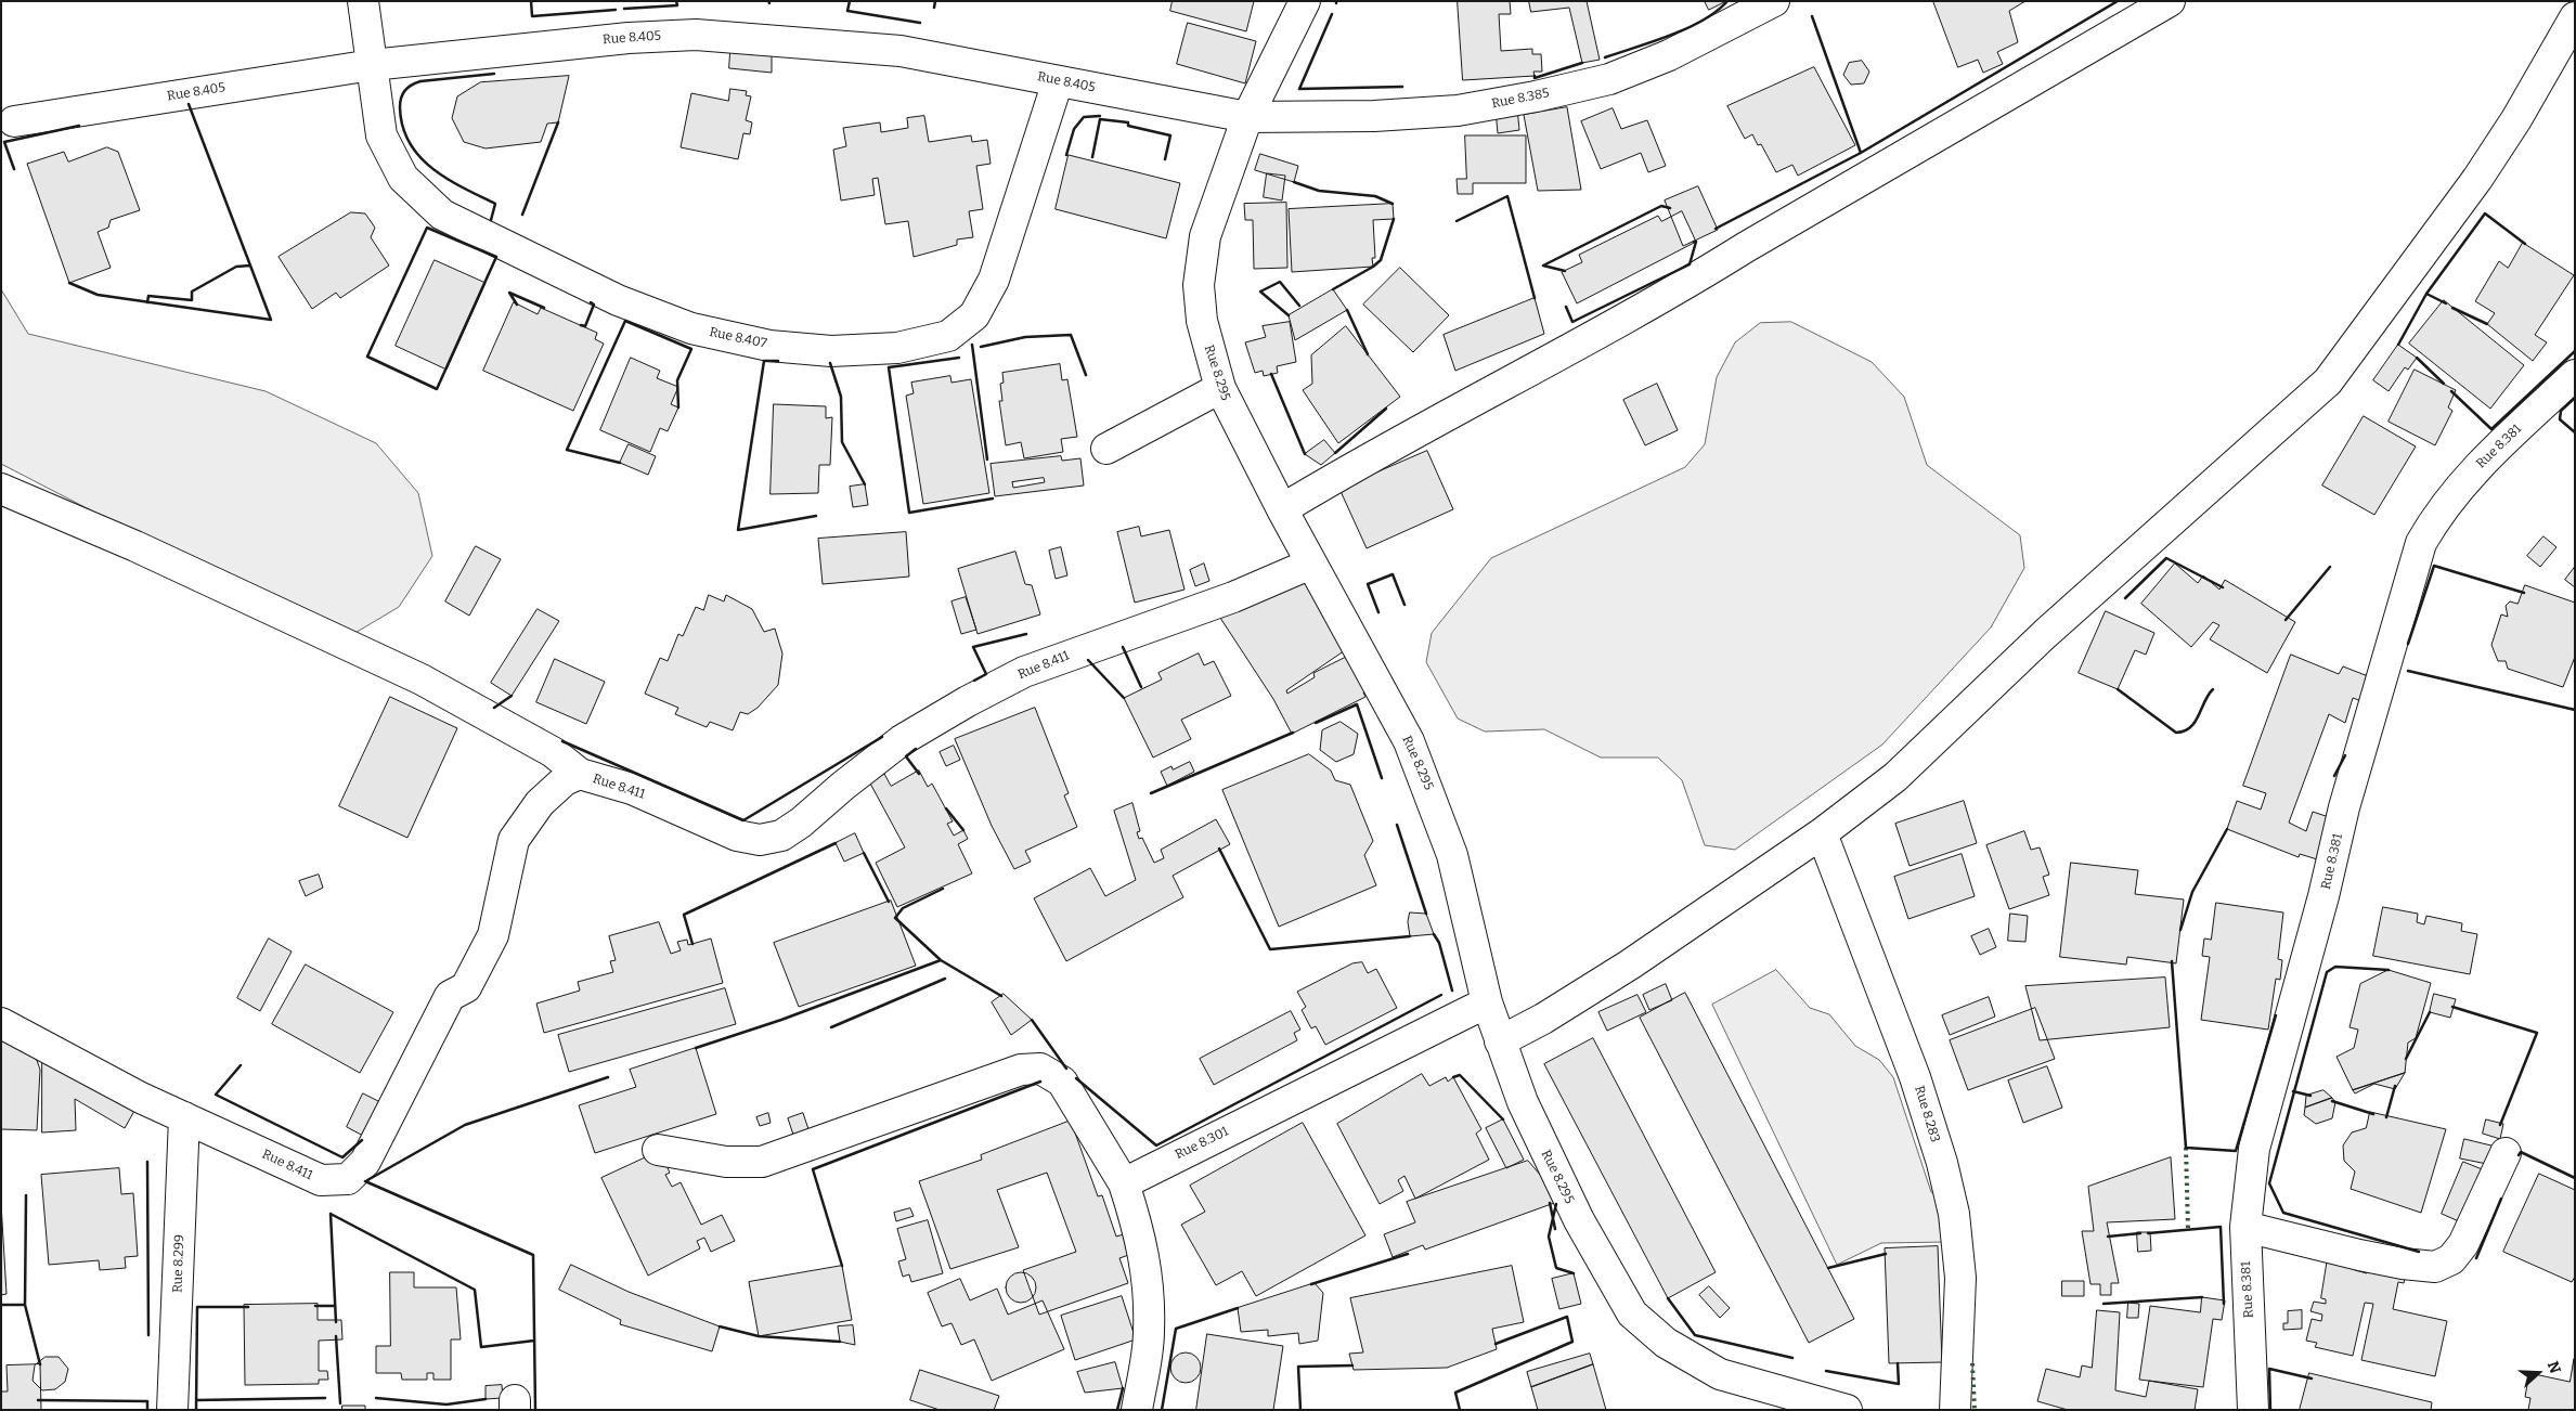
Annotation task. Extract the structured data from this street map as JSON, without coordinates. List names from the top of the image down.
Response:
{
  "streets": {
    "street": [
      "Rue 8.405",
      "Rue 8.385",
      "Rue 8.407",
      "Rue 8.295",
      "Rue 8.381",
      "Rue 8.411",
      "Rue 8.283",
      "Rue 8.301",
      "Rue 8.299"
    ]
  },
  "crossings": [
    ["Rue 8.405", "Rue 8.385"],
    ["Rue 8.405", "Rue 8.407"],
    ["Rue 8.405", "Rue 8.295"],
    ["Rue 8.385", "Rue 8.295"],
    ["Rue 8.295", "Rue 8.411"],
    ["Rue 8.295", "Rue 8.301"],
    ["Rue 8.411", "Rue 8.299"]
  ],
  "north": "right"
}
